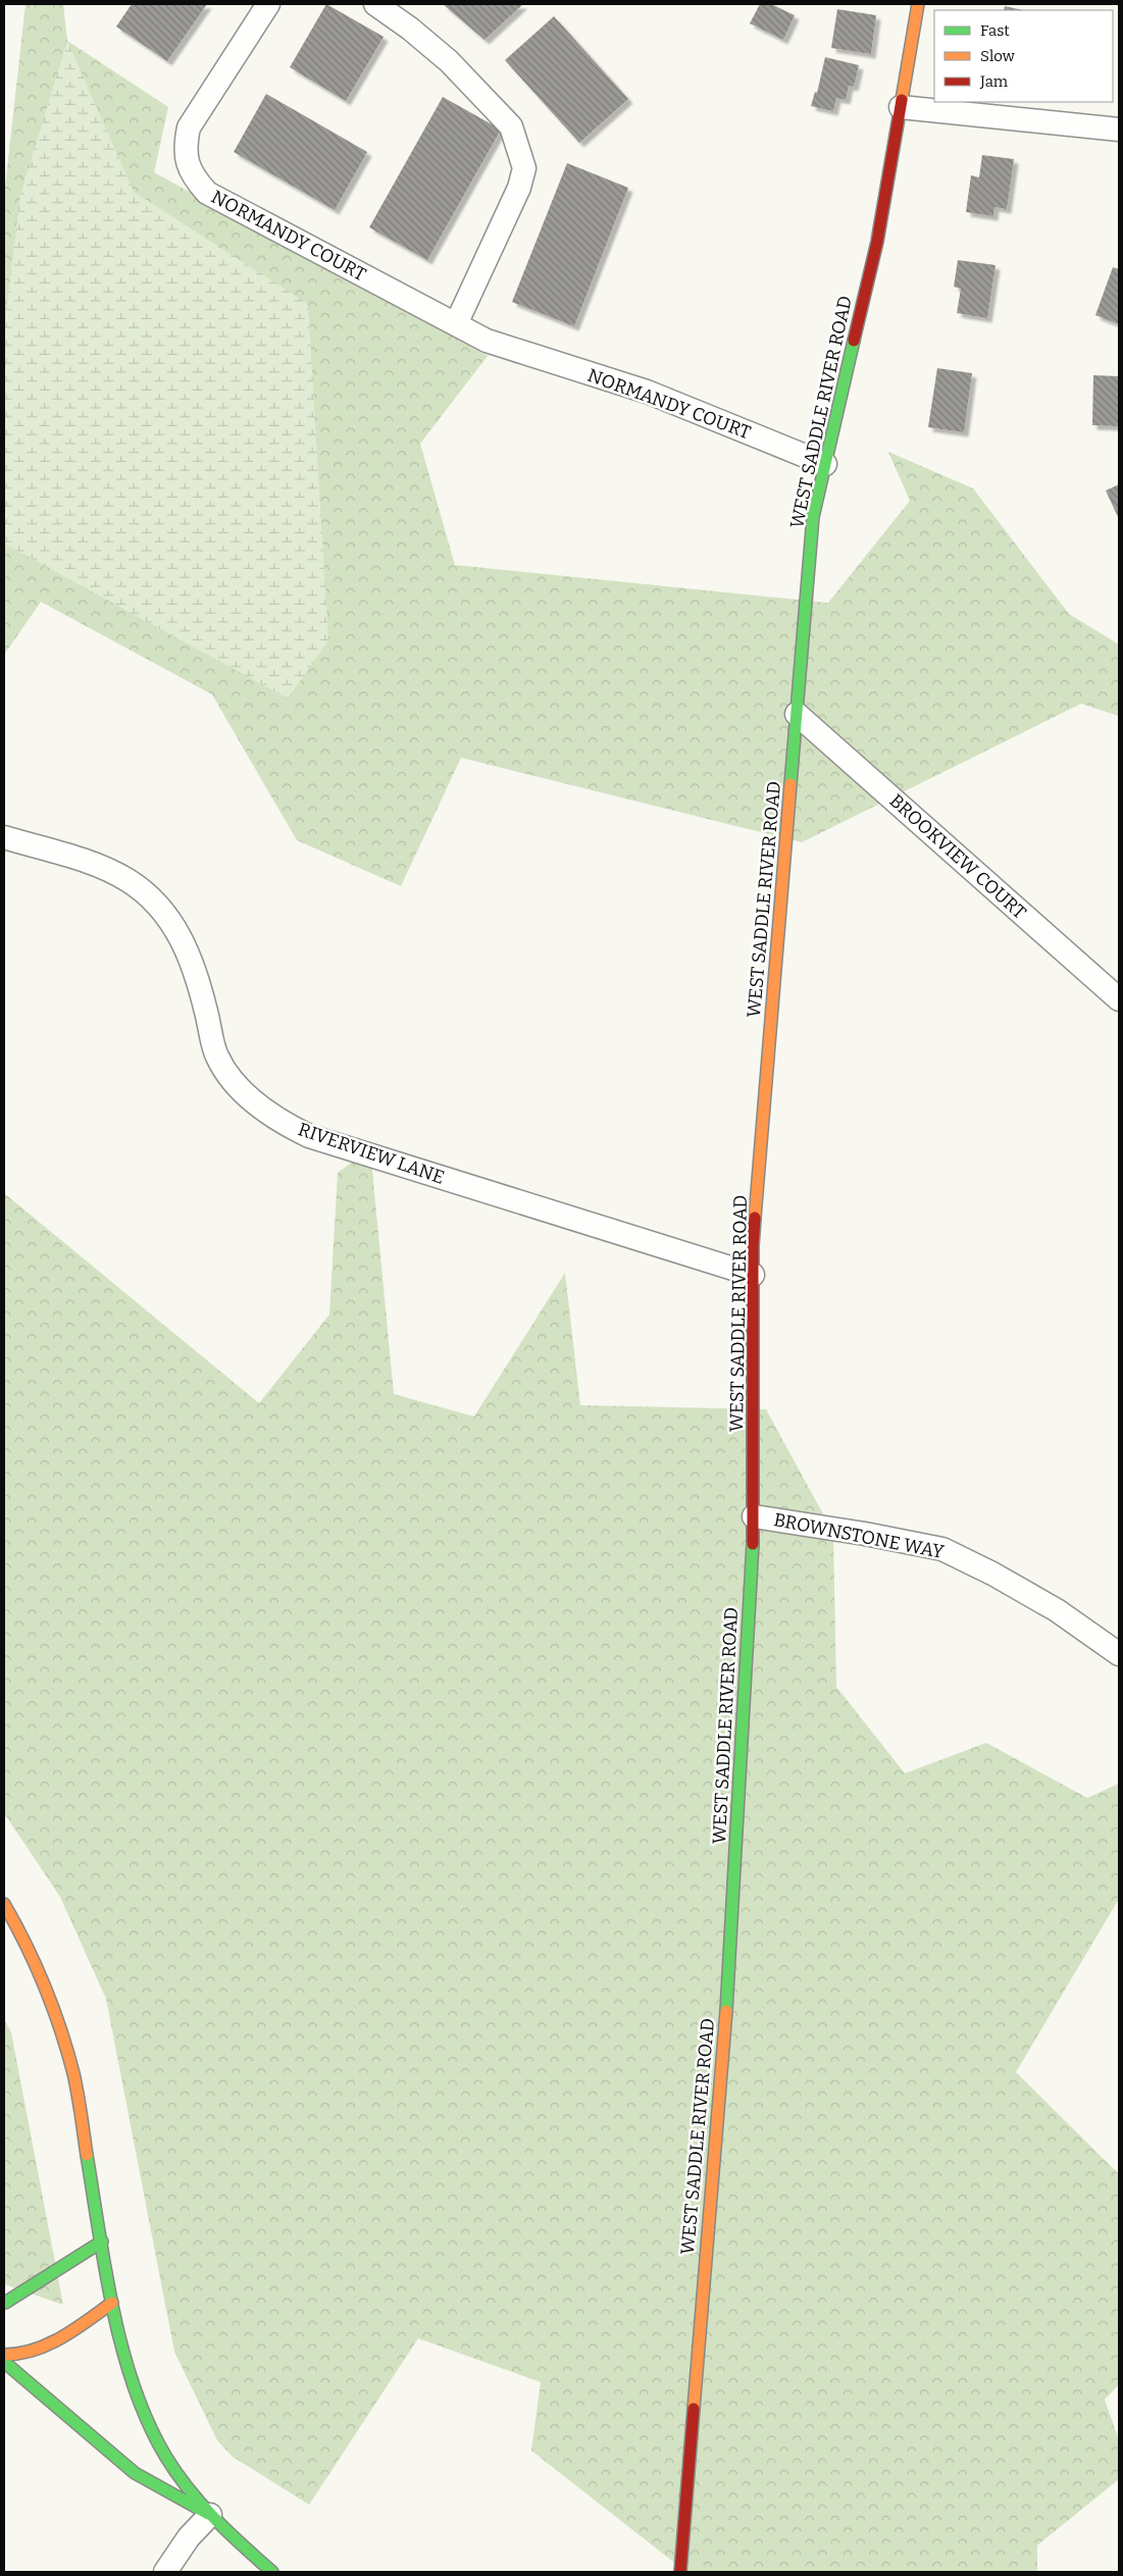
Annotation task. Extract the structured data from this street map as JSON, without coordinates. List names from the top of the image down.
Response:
{
  "streets": {
    "street": [
      "NORMANDY COURT",
      "WEST SADDLE RIVER ROAD",
      "BROOKVIEW COURT",
      "RIVERVIEW LANE",
      "BROWNSTONE WAY"
    ]
  },
  "crossings": [
    ["NORMANDY COURT", "WEST SADDLE RIVER ROAD"],
    ["WEST SADDLE RIVER ROAD", "BROOKVIEW COURT"],
    ["WEST SADDLE RIVER ROAD", "RIVERVIEW LANE"],
    ["WEST SADDLE RIVER ROAD", "BROWNSTONE WAY"]
  ],
  "legend": ["Fast", "Slow", "Jam"]
}
